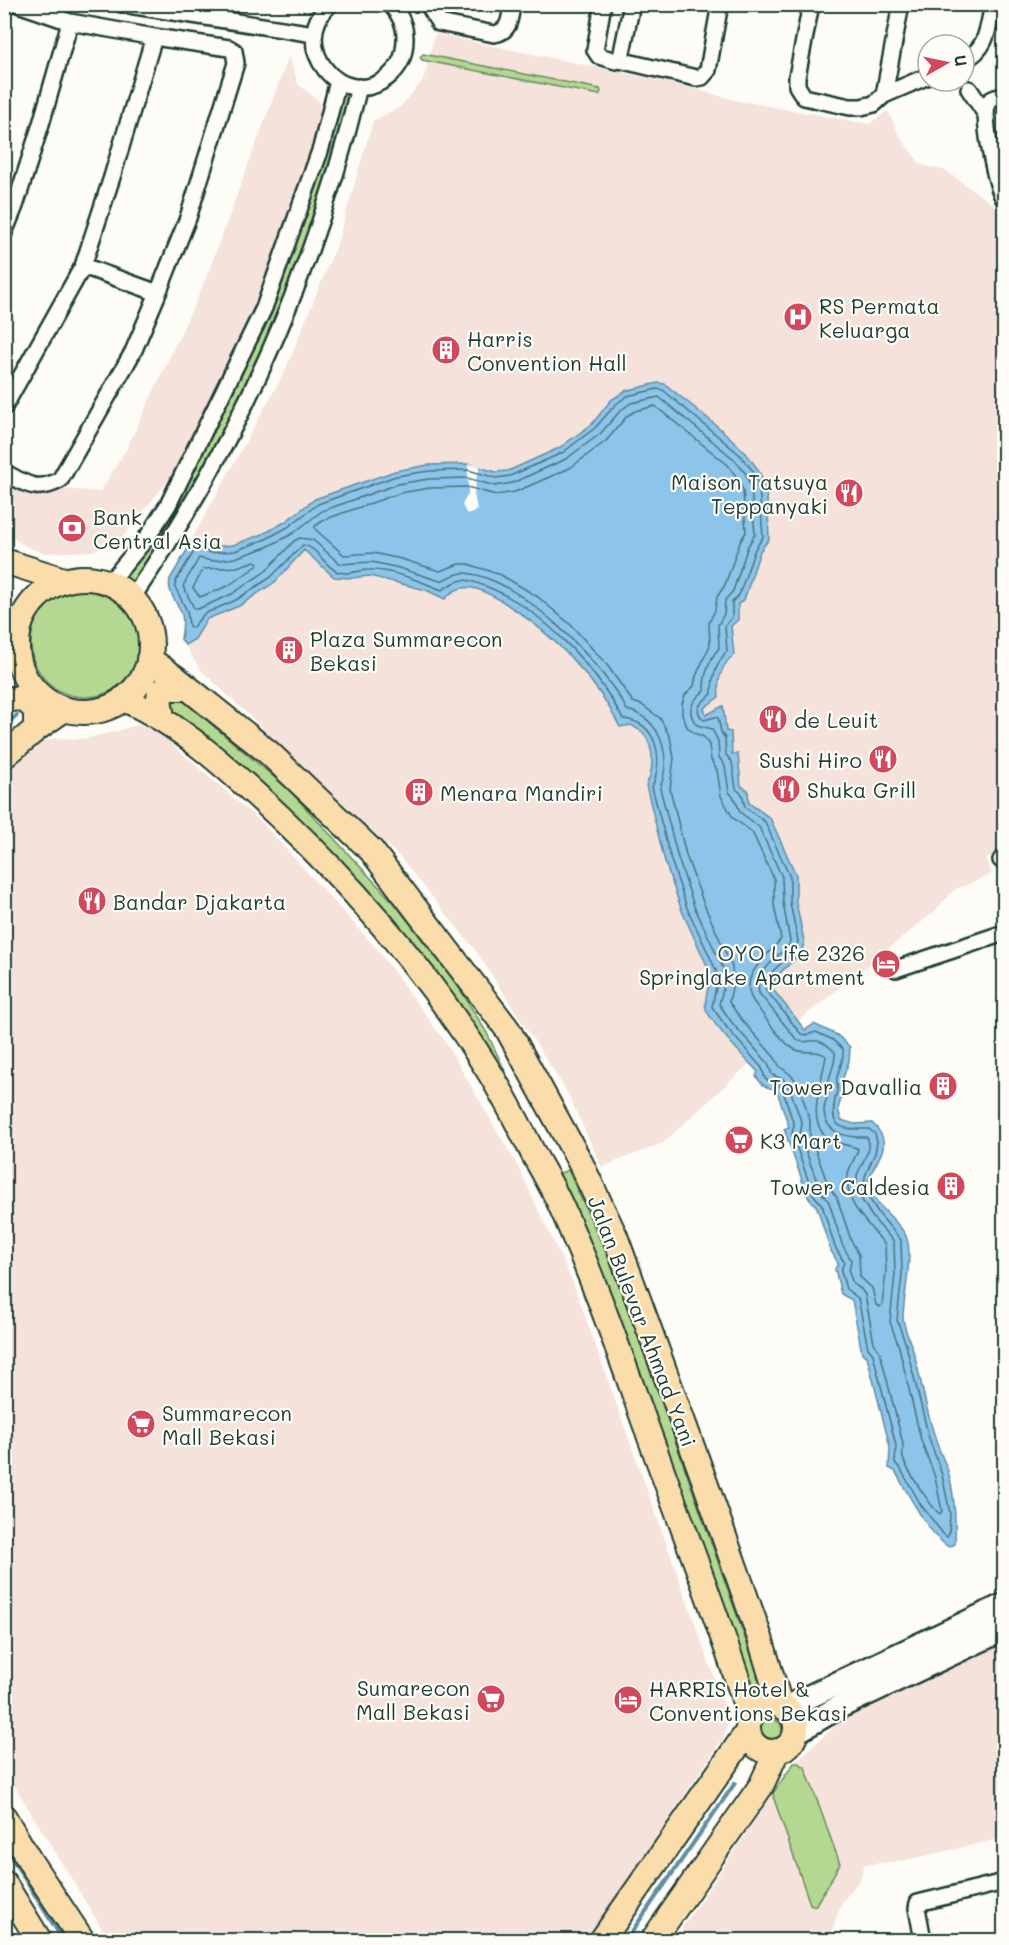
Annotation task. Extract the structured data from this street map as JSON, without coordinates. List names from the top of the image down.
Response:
{
  "streets": {
    "main road": ["Jalan Bulevar Ahmad Yani"]
  },
  "places": {
    "hospital": ["RS Permata Keluarga"],
    "building": [
      "Harris Convention Hall",
      "Plaza Summarecon Bekasi",
      "Menara Mandiri",
      "Tower Davallia",
      "Tower Caldesia"
    ],
    "restaurant": [
      "Maison Tatsuya Teppanyaki",
      "de Leuit",
      "Sushi Hiro",
      "Shuka Grill",
      "Bandar Djakarta"
    ],
    "bank": ["Bank Central Asia"],
    "hotel": ["OYO Life 2326 Springlake Apartment", "HARRIS Hotel & Conventions Bekasi"],
    "supermarket": ["K3 Mart", "Summarecon Mall Bekasi", "Sumarecon Mall Bekasi"]
  },
  "north": "right"
}
